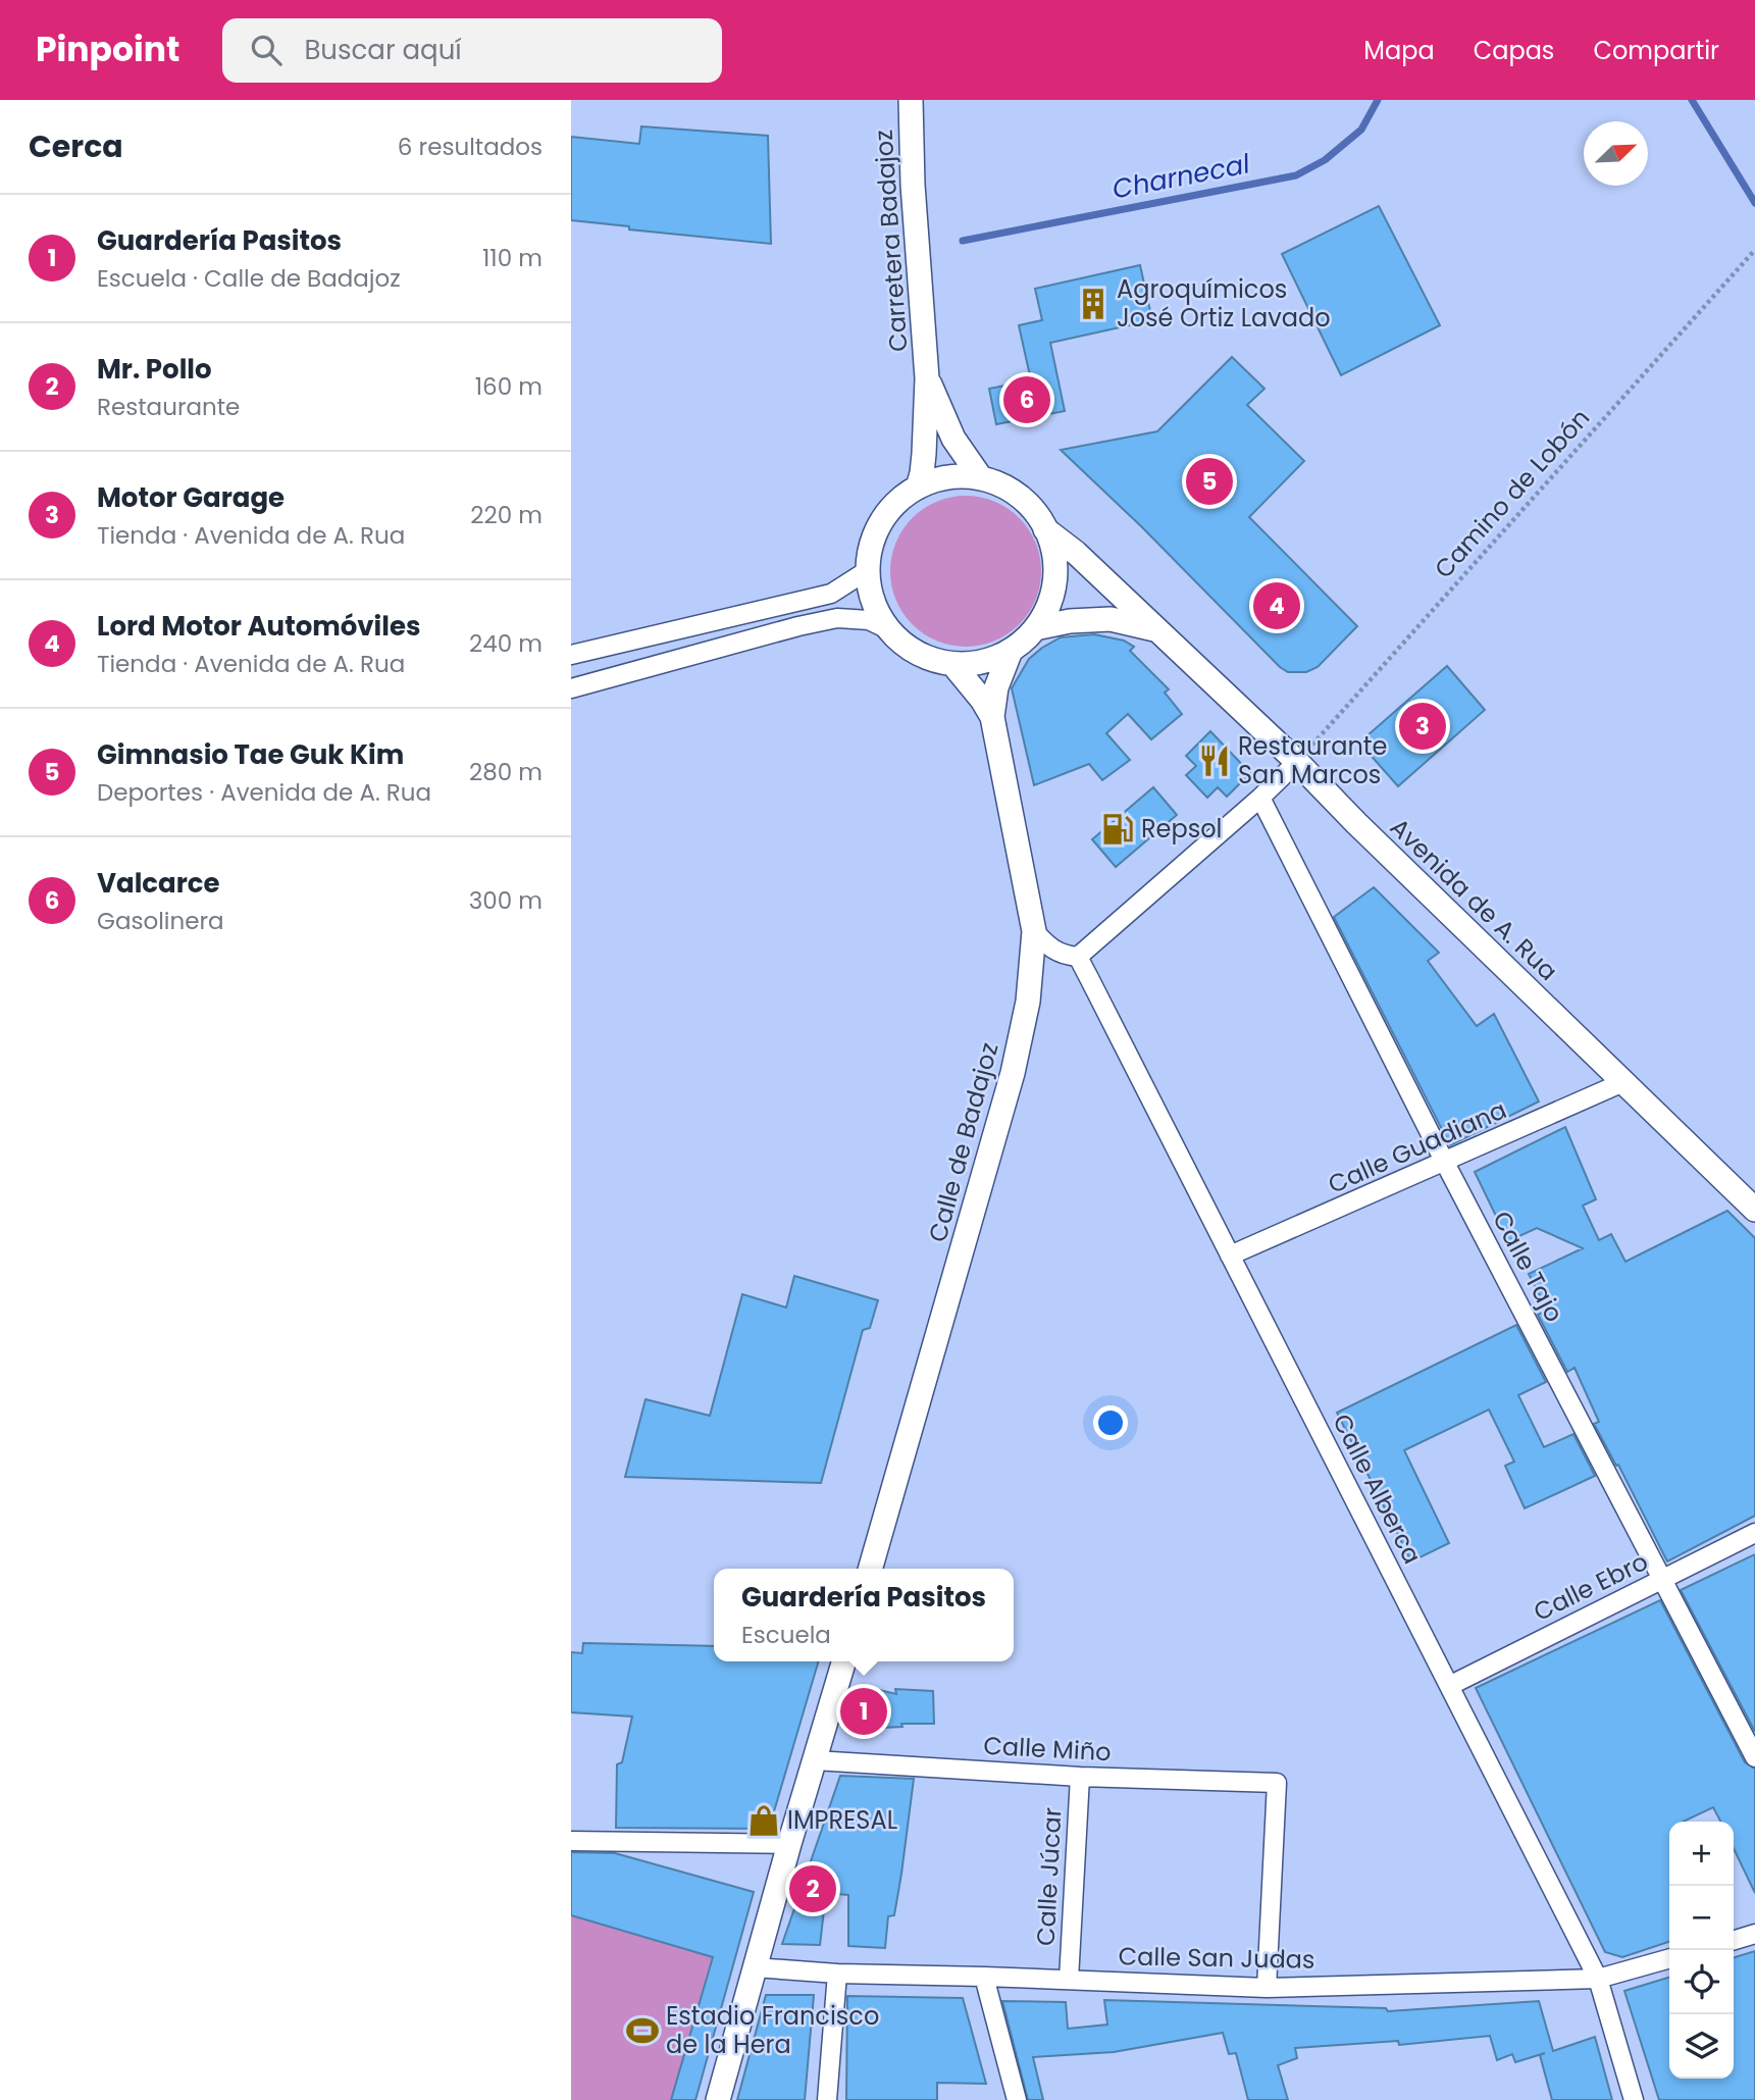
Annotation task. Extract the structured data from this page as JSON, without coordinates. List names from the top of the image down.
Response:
{
  "streets": {
    "street": [
      "Carretera Badajoz",
      "Avenida de A. Rua",
      "Calle de Badajoz",
      "Calle Guadiana",
      "Calle Tajo",
      "Calle Alberca",
      "Calle Ebro",
      "Calle Miño",
      "Calle Júcar",
      "Calle San Judas"
    ],
    "path": ["Camino de Lobón"]
  },
  "crossings": [
    ["Carretera Badajoz", "Avenida de A. Rua"],
    ["Carretera Badajoz", "Calle de Badajoz"],
    ["Camino de Lobón", "Avenida de A. Rua"],
    ["Avenida de A. Rua", "Calle de Badajoz"],
    ["Avenida de A. Rua", "Calle Guadiana"],
    ["Calle Guadiana", "Calle Tajo"],
    ["Calle Guadiana", "Calle Alberca"],
    ["Calle Tajo", "Calle Ebro"],
    ["Calle Alberca", "Calle Ebro"],
    ["Calle Alberca", "Calle San Judas"],
    ["Calle Miño", "Calle Júcar"],
    ["Calle Miño", "Calle San Judas"],
    ["Calle Júcar", "Calle San Judas"]
  ],
  "water": ["Charnecal"],
  "places": {
    "building": ["Agroquímicos José Ortiz Lavado"],
    "restaurant": ["Restaurante San Marcos"],
    "fuel station": ["Repsol"],
    "shop": ["IMPRESAL"],
    "sports": ["Estadio Francisco de la Hera"]
  },
  "north": "top right",
  "page": {
    "header": "Pinpoint",
    "search": "Buscar aquí",
    "nav": ["Mapa", "Capas", "Compartir"],
    "heading": ["Cerca", "6 resultados"],
    "list": [
      {
        "mark": "1",
        "name": "Guardería Pasitos",
        "note": "Escuela · Calle de Badajoz",
        "value": "110 m"
      },
      {
        "mark": "2",
        "name": "Mr. Pollo",
        "note": "Restaurante",
        "value": "160 m"
      },
      {
        "mark": "3",
        "name": "Motor Garage",
        "note": "Tienda · Avenida de A. Rua",
        "value": "220 m"
      },
      {
        "mark": "4",
        "name": "Lord Motor Automóviles",
        "note": "Tienda · Avenida de A. Rua",
        "value": "240 m"
      },
      {
        "mark": "5",
        "name": "Gimnasio Tae Guk Kim",
        "note": "Deportes · Avenida de A. Rua",
        "value": "280 m"
      },
      {
        "mark": "6",
        "name": "Valcarce",
        "note": "Gasolinera",
        "value": "300 m"
      }
    ],
    "pins": [
      "6",
      "5",
      "4",
      "3",
      "1",
      "2"
    ],
    "popup": ["Guardería Pasitos", "Escuela"],
    "map_buttons": ["+", "−"]
  }
}
